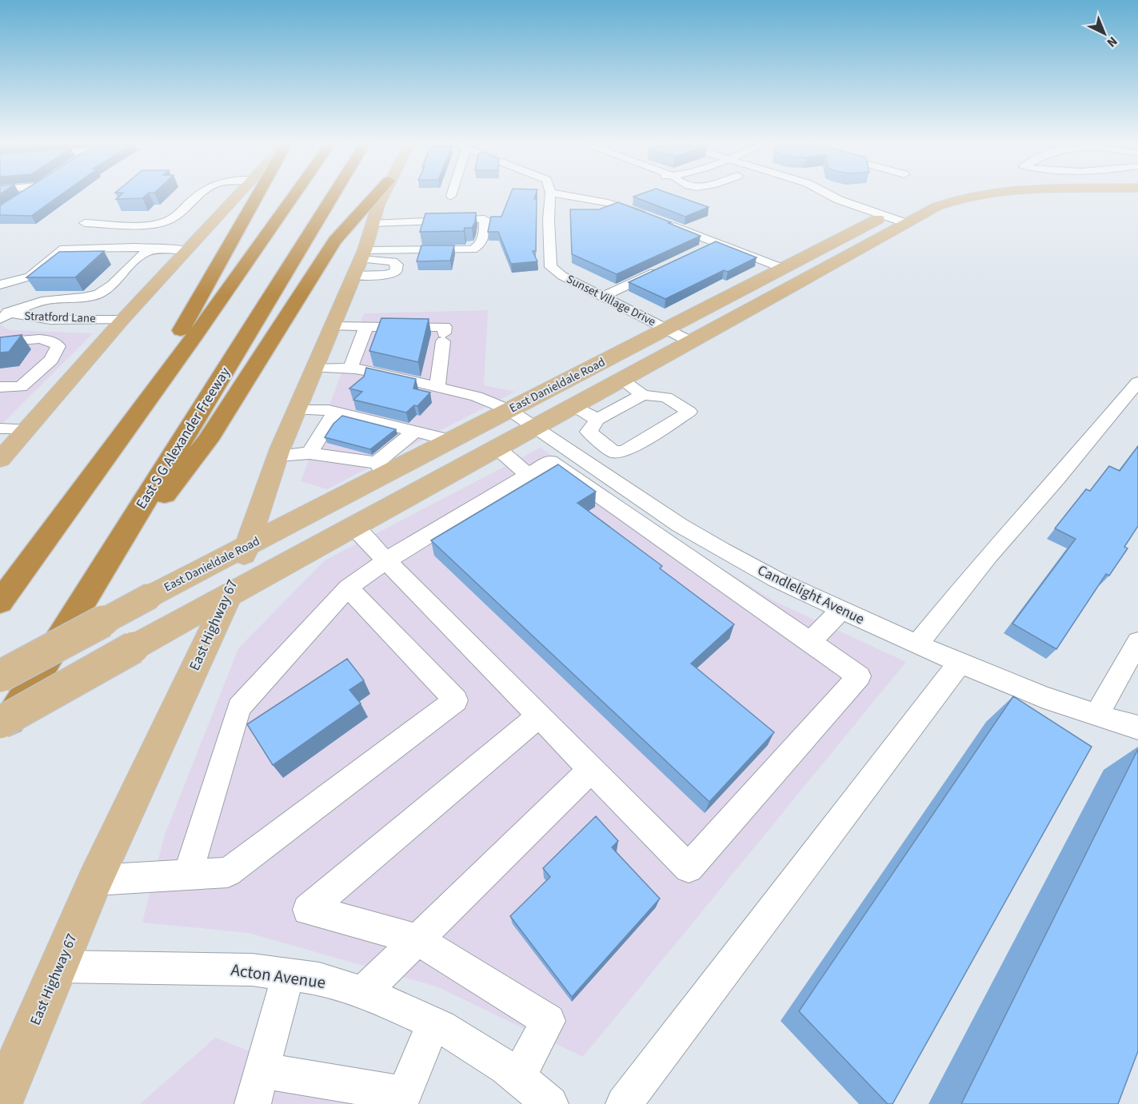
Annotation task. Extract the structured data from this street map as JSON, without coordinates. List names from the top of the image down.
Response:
{
  "streets": {
    "highway": ["East S G Alexander Freeway"],
    "main road": ["East Danieldale Road", "East Highway 67"],
    "street": [
      "Sunset Village Drive",
      "Stratford Lane",
      "Candlelight Avenue",
      "Acton Avenue"
    ]
  },
  "crossings": [
    ["Sunset Village Drive", "East Danieldale Road"],
    ["East Danieldale Road", "Candlelight Avenue"],
    ["East Danieldale Road", "East Highway 67"],
    ["Candlelight Avenue", "East Highway 67"],
    ["East Highway 67", "Acton Avenue"]
  ],
  "north": "bottom right"
}
